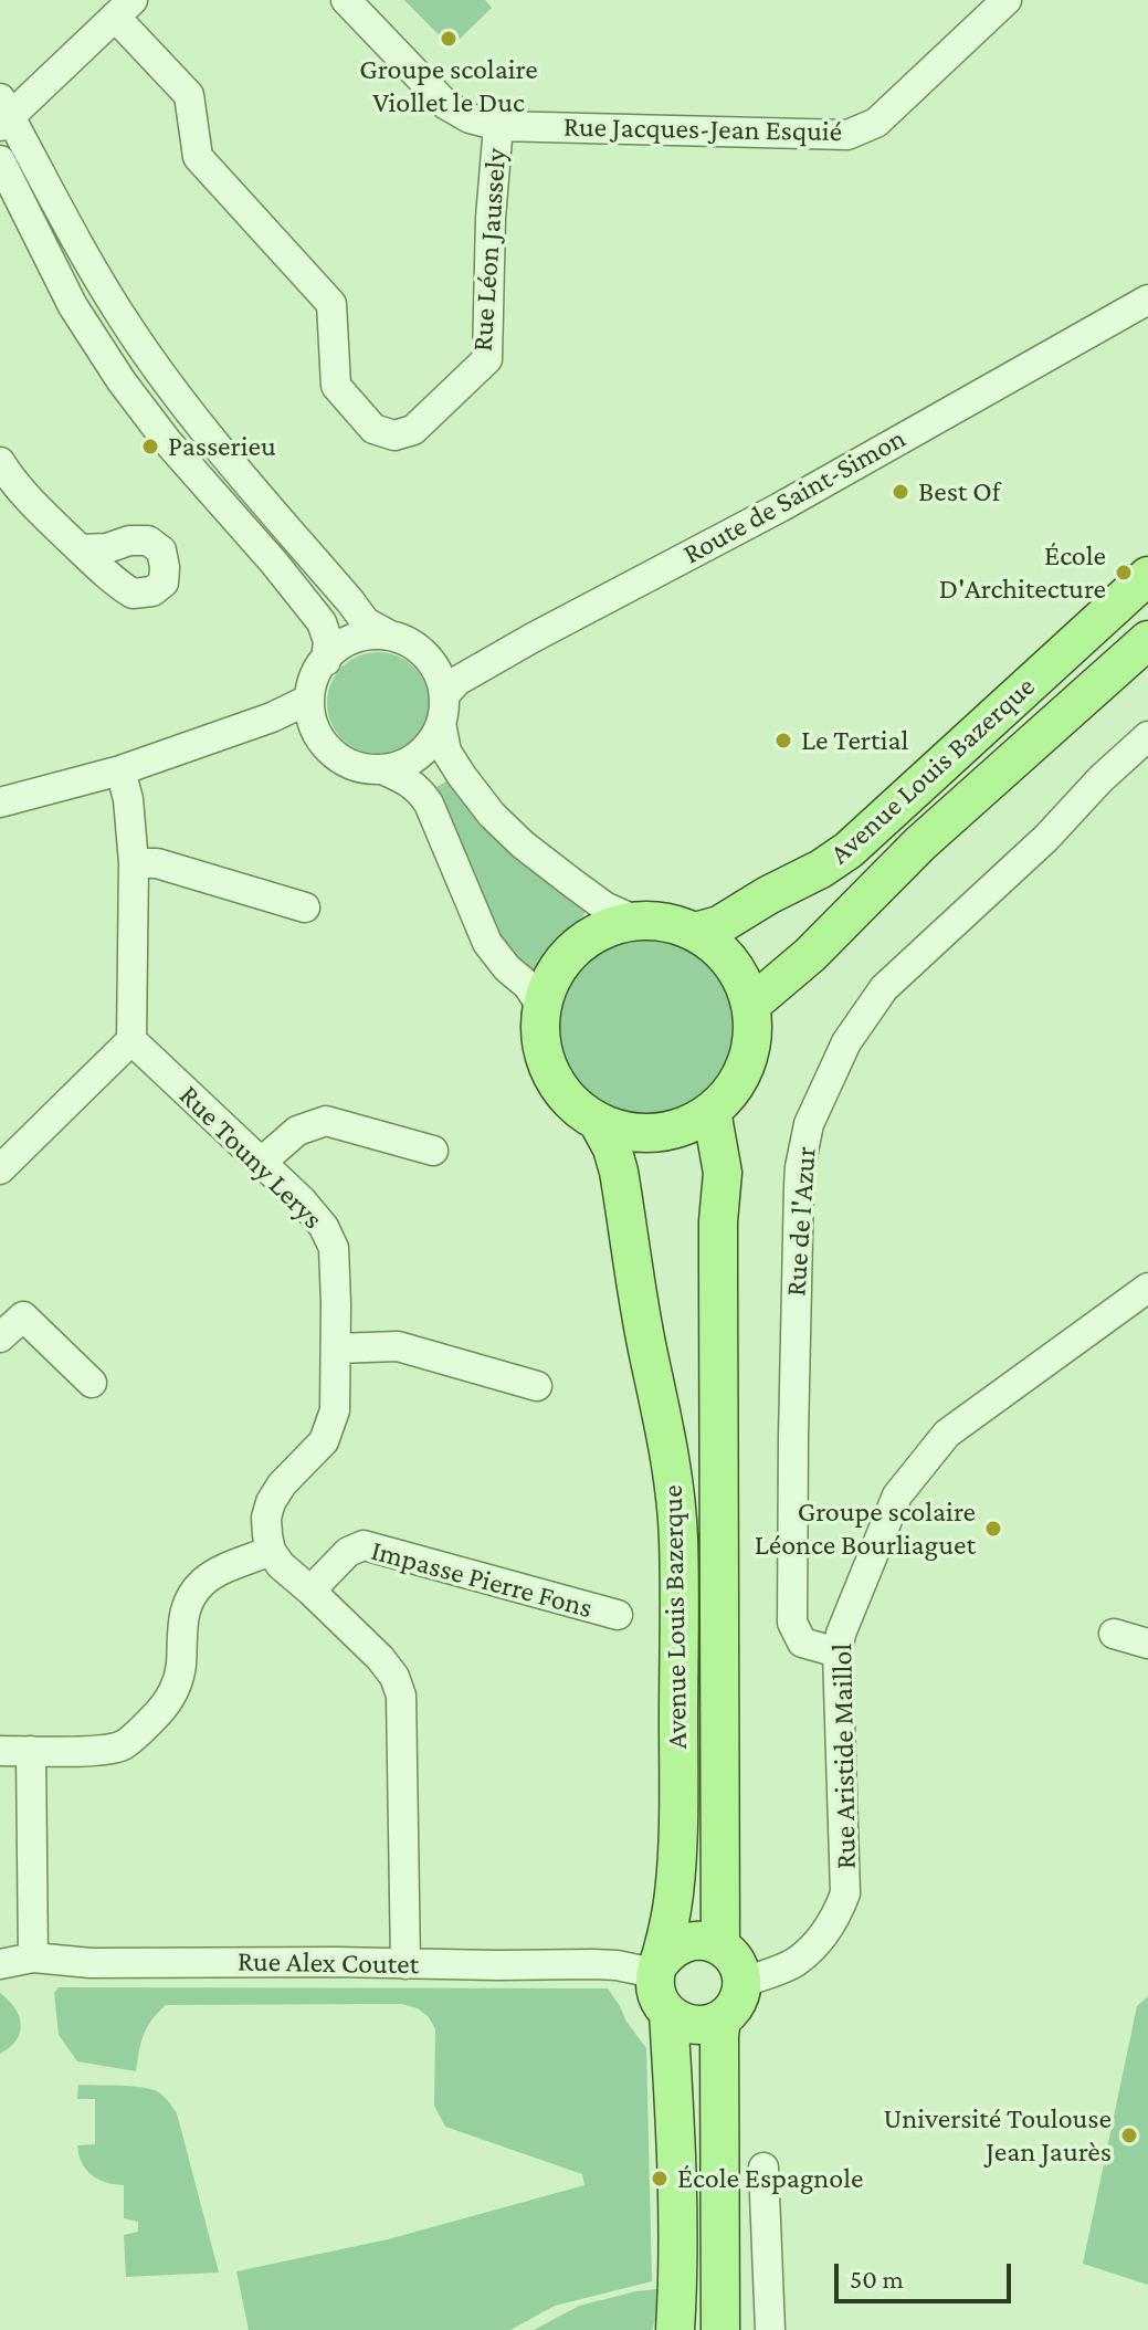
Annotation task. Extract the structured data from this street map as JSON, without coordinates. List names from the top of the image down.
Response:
{
  "streets": {
    "main road": ["Avenue Louis Bazerque"],
    "street": [
      "Rue Jacques-Jean Esquié",
      "Rue Léon Jaussely",
      "Route de Saint-Simon",
      "Rue Touny Lerys",
      "Rue de l'Azur",
      "Impasse Pierre Fons",
      "Rue Aristide Maillol",
      "Rue Alex Coutet"
    ]
  },
  "crossings": [
    ["Rue Jacques-Jean Esquié", "Rue Léon Jaussely"],
    ["Avenue Louis Bazerque", "Rue Aristide Maillol"],
    ["Avenue Louis Bazerque", "Rue Alex Coutet"],
    ["Rue de l'Azur", "Rue Aristide Maillol"],
    ["Rue Aristide Maillol", "Rue Alex Coutet"]
  ],
  "places": [
    "Groupe scolaire Viollet le Duc",
    "Passerieu",
    "Best Of",
    "École D'Architecture",
    "Le Tertial",
    "Groupe scolaire Léonce Bourliaguet",
    "Université Toulouse Jean Jaurès",
    "École Espagnole"
  ],
  "scale_bar": "50 m"
}
